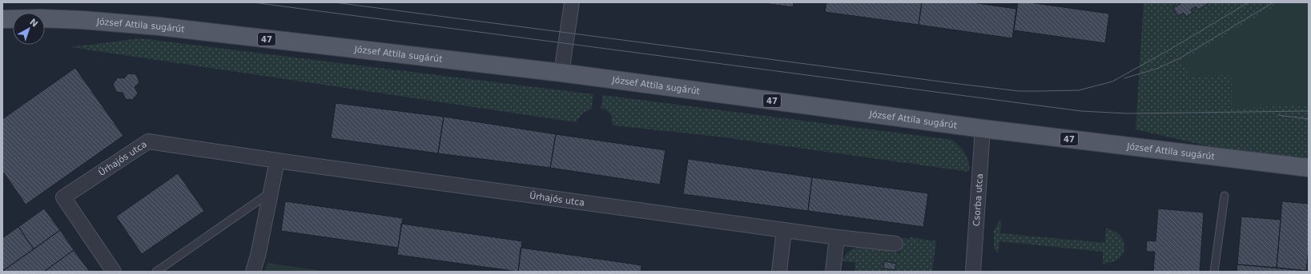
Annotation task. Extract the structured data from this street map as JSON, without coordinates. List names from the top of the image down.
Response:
{
  "streets": {
    "main road": ["József Attila sugárút", "47"],
    "street": ["Űrhajós utca", "Csorba utca"]
  },
  "crossings": [
    ["József Attila sugárút", "Csorba utca"]
  ],
  "north": "top right"
}
